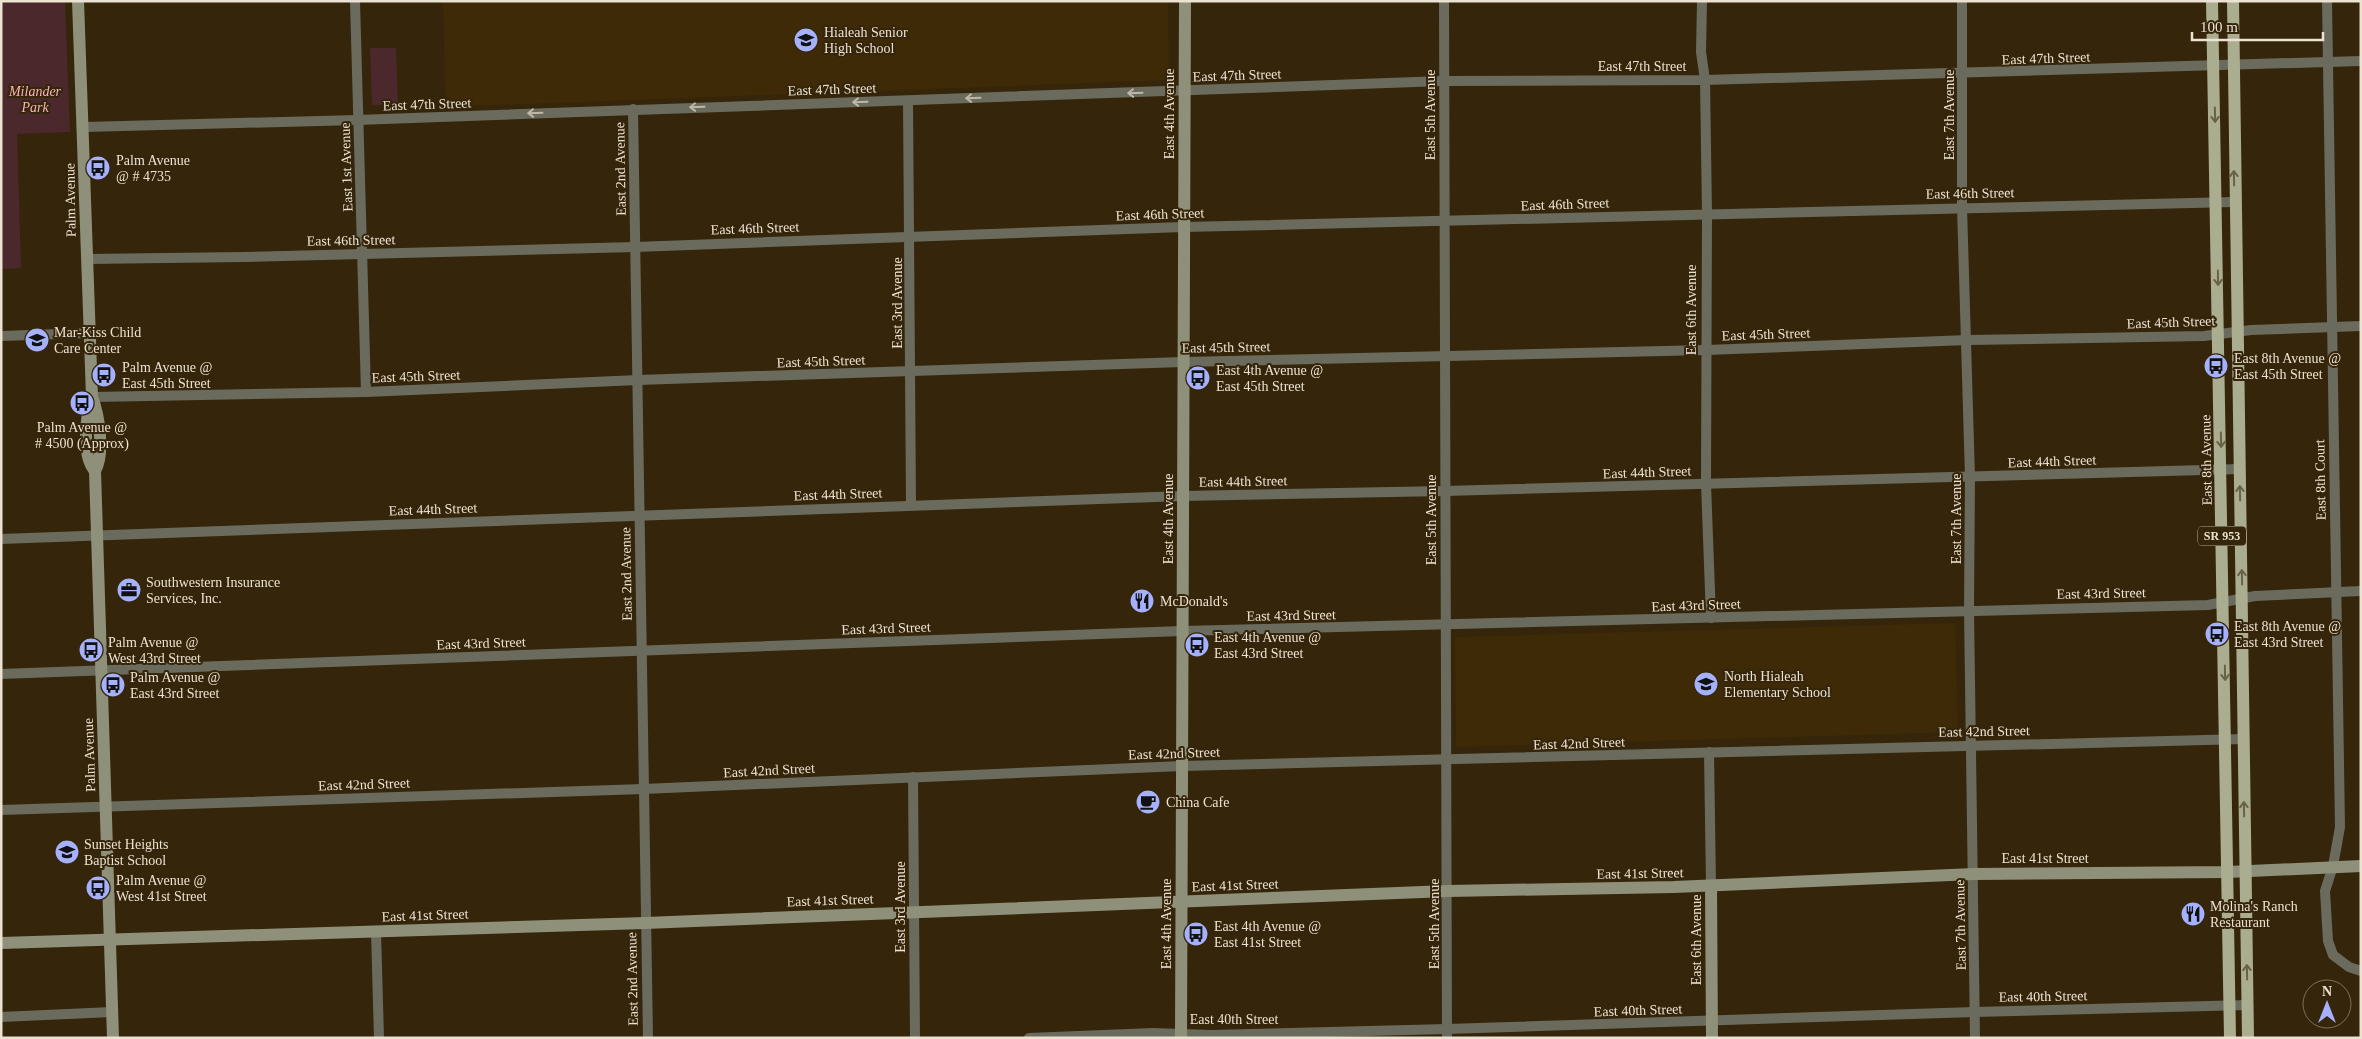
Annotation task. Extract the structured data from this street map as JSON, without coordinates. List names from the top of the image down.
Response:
{
  "streets": {
    "main road": ["East 8th Avenue", "SR 953"],
    "street": [
      "East 47th Street",
      "East 4th Avenue",
      "East 5th Avenue",
      "East 7th Avenue",
      "East 1st Avenue",
      "East 2nd Avenue",
      "East 46th Street",
      "Palm Avenue",
      "East 3rd Avenue",
      "East 6th Avenue",
      "East 45th Street",
      "East 44th Street",
      "East 8th Court",
      "East 43rd Street",
      "East 42nd Street",
      "East 41st Street",
      "East 40th Street"
    ]
  },
  "crossings": [
    ["East 47th Street", "East 4th Avenue"],
    ["East 47th Street", "East 5th Avenue"],
    ["East 47th Street", "East 7th Avenue"],
    ["East 47th Street", "East 1st Avenue"],
    ["East 47th Street", "East 2nd Avenue"],
    ["East 47th Street", "Palm Avenue"],
    ["East 47th Street", "East 3rd Avenue"],
    ["East 47th Street", "East 6th Avenue"],
    ["East 47th Street", "East 8th Avenue"],
    ["East 47th Street", "East 8th Court"],
    ["East 47th Street", "SR 953"],
    ["East 4th Avenue", "East 46th Street"],
    ["East 4th Avenue", "East 45th Street"],
    ["East 4th Avenue", "East 44th Street"],
    ["East 4th Avenue", "East 43rd Street"],
    ["East 4th Avenue", "East 42nd Street"],
    ["East 4th Avenue", "East 41st Street"],
    ["East 4th Avenue", "East 40th Street"],
    ["East 5th Avenue", "East 46th Street"],
    ["East 5th Avenue", "East 45th Street"],
    ["East 5th Avenue", "East 44th Street"],
    ["East 5th Avenue", "East 43rd Street"],
    ["East 5th Avenue", "East 42nd Street"],
    ["East 5th Avenue", "East 41st Street"],
    ["East 5th Avenue", "East 40th Street"],
    ["East 7th Avenue", "East 46th Street"],
    ["East 7th Avenue", "East 45th Street"],
    ["East 7th Avenue", "East 44th Street"],
    ["East 7th Avenue", "East 43rd Street"],
    ["East 7th Avenue", "East 42nd Street"],
    ["East 7th Avenue", "East 41st Street"],
    ["East 7th Avenue", "East 40th Street"],
    ["East 1st Avenue", "East 46th Street"],
    ["East 1st Avenue", "East 45th Street"],
    ["East 2nd Avenue", "East 46th Street"],
    ["East 2nd Avenue", "East 45th Street"],
    ["East 2nd Avenue", "East 44th Street"],
    ["East 2nd Avenue", "East 43rd Street"],
    ["East 2nd Avenue", "East 42nd Street"],
    ["East 2nd Avenue", "East 41st Street"],
    ["East 46th Street", "Palm Avenue"],
    ["East 46th Street", "East 3rd Avenue"],
    ["East 46th Street", "East 6th Avenue"],
    ["East 46th Street", "East 8th Avenue"],
    ["East 46th Street", "SR 953"],
    ["Palm Avenue", "East 45th Street"],
    ["Palm Avenue", "East 44th Street"],
    ["Palm Avenue", "East 43rd Street"],
    ["Palm Avenue", "East 42nd Street"],
    ["Palm Avenue", "East 41st Street"],
    ["East 3rd Avenue", "East 45th Street"],
    ["East 3rd Avenue", "East 44th Street"],
    ["East 3rd Avenue", "East 42nd Street"],
    ["East 3rd Avenue", "East 41st Street"],
    ["East 6th Avenue", "East 45th Street"],
    ["East 6th Avenue", "East 44th Street"],
    ["East 6th Avenue", "East 43rd Street"],
    ["East 6th Avenue", "East 42nd Street"],
    ["East 6th Avenue", "East 41st Street"],
    ["East 6th Avenue", "East 40th Street"],
    ["East 45th Street", "East 8th Avenue"],
    ["East 45th Street", "East 8th Court"],
    ["East 45th Street", "SR 953"],
    ["East 8th Avenue", "East 44th Street"],
    ["East 8th Avenue", "East 43rd Street"],
    ["East 8th Avenue", "East 42nd Street"],
    ["East 8th Avenue", "East 41st Street"],
    ["East 8th Avenue", "East 40th Street"],
    ["East 44th Street", "SR 953"],
    ["East 8th Court", "East 43rd Street"],
    ["East 8th Court", "East 41st Street"],
    ["SR 953", "East 43rd Street"],
    ["SR 953", "East 42nd Street"],
    ["SR 953", "East 41st Street"],
    ["SR 953", "East 40th Street"]
  ],
  "one_way": ["East 47th Street"],
  "parks": ["Milander Park"],
  "places": {
    "school or university": [
      "Hialeah Senior High School",
      "Mar-Kiss Child Care Center",
      "North Hialeah Elementary School",
      "Sunset Heights Baptist School"
    ],
    "bus stop": [
      "Palm Avenue @ # 4735",
      "East 8th Avenue @ East 45th Street",
      "Palm Avenue @ East 45th Street",
      "East 4th Avenue @ East 45th Street",
      "Palm Avenue @ # 4500 (Approx)",
      "East 8th Avenue @ East 43rd Street",
      "East 4th Avenue @ East 43rd Street",
      "Palm Avenue @ West 43rd Street",
      "Palm Avenue @ East 43rd Street",
      "Palm Avenue @ West 41st Street",
      "East 4th Avenue @ East 41st Street"
    ],
    "office": ["Southwestern Insurance Services, Inc."],
    "restaurant": ["McDonald's", "Molina's Ranch Restaurant"],
    "cafe": ["China Cafe"]
  },
  "scale_bar": "100 m",
  "north": "top"
}
